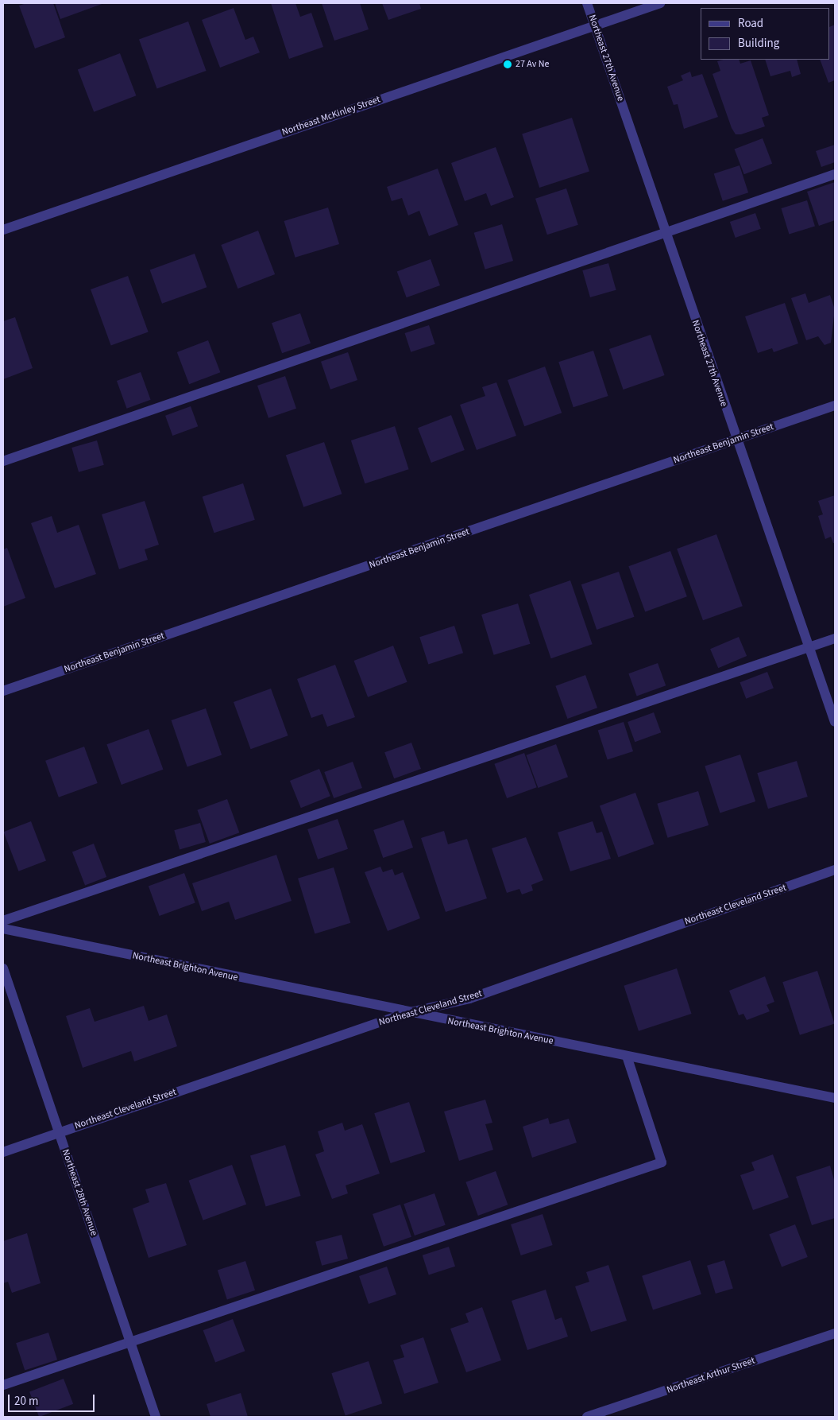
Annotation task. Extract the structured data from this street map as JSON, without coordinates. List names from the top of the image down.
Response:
{
  "streets": {
    "street": [
      "Northeast 27th Avenue",
      "Northeast McKinley Street",
      "Northeast Benjamin Street",
      "Northeast Cleveland Street",
      "Northeast Brighton Avenue",
      "Northeast 28th Avenue",
      "Northeast Arthur Street"
    ]
  },
  "crossings": [
    ["Northeast 27th Avenue", "Northeast McKinley Street"],
    ["Northeast 27th Avenue", "Northeast Benjamin Street"],
    ["Northeast Cleveland Street", "Northeast Brighton Avenue"],
    ["Northeast Cleveland Street", "Northeast 28th Avenue"]
  ],
  "places": ["27 Av Ne"],
  "legend": ["Road", "Building"],
  "scale_bar": "20 m"
}
